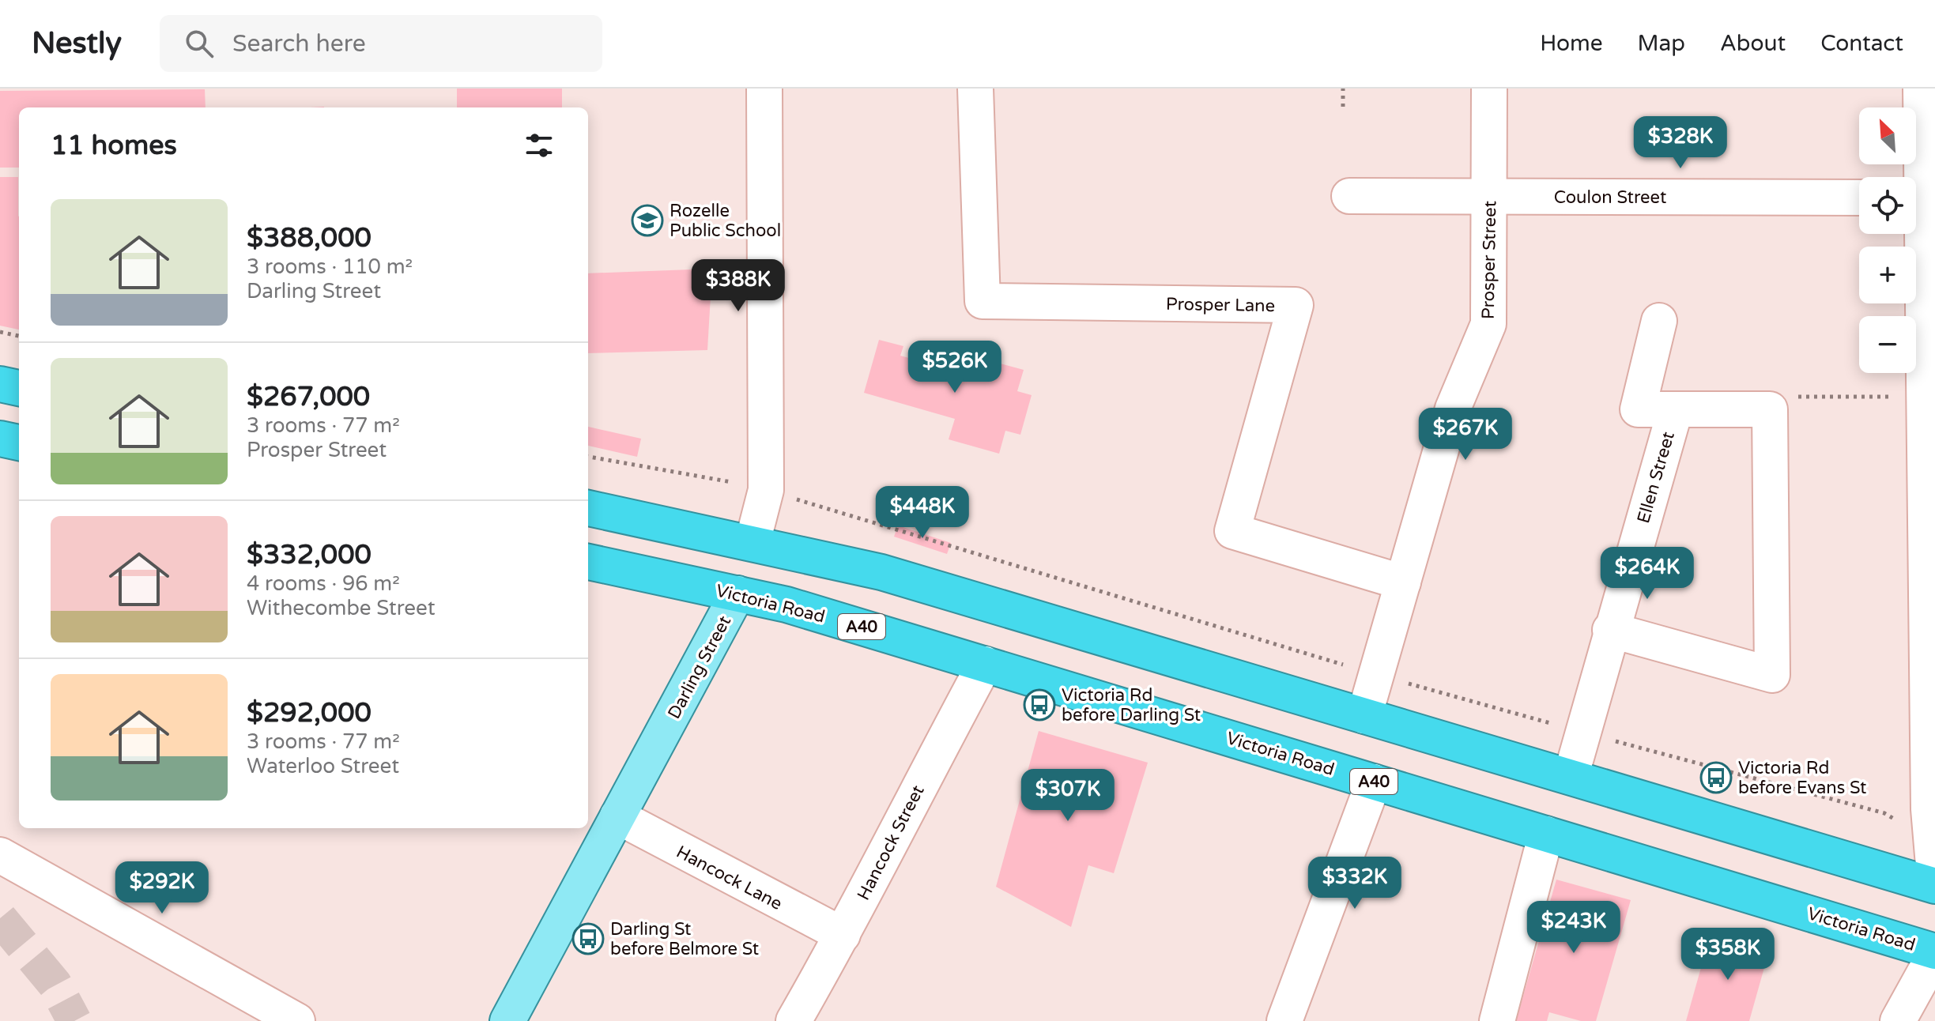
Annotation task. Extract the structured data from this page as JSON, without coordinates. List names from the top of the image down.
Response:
{
  "streets": {
    "highway": ["Victoria Road", "A40", "Darling Street"],
    "street": [
      "Coulon Street",
      "Prosper Street",
      "Prosper Lane",
      "Ellen Street",
      "Hancock Street",
      "Hancock Lane"
    ]
  },
  "crossings": [
    ["Coulon Street", "Prosper Street"],
    ["Prosper Street", "Prosper Lane"],
    ["Victoria Road", "Darling Street"],
    ["Victoria Road", "Hancock Street"],
    ["Darling Street", "Hancock Lane"],
    ["Hancock Street", "Hancock Lane"]
  ],
  "places": {
    "school or university": ["Rozelle Public School"],
    "bus stop": ["Victoria Rd before Darling St", "Victoria Rd before Evans St", "Darling St before Belmore St"]
  },
  "north": "top left",
  "page": {
    "header": "Nestly",
    "search": "Search here",
    "nav": [
      "Home",
      "Map",
      "About",
      "Contact"
    ],
    "map_buttons": ["+", "−"],
    "heading": "11 homes",
    "price": [
      "$328K",
      "$388K",
      "$526K",
      "$267K",
      "$448K",
      "$264K",
      "$307K",
      "$332K",
      "$292K",
      "$243K",
      "$358K"
    ],
    "list": [
      {
        "name": "$388,000",
        "note": "3 rooms · 110 m² · Darling Street"
      },
      {
        "name": "$267,000",
        "note": "3 rooms · 77 m² · Prosper Street"
      },
      {
        "name": "$332,000",
        "note": "4 rooms · 96 m² · Withecombe Street"
      },
      {
        "name": "$292,000",
        "note": "3 rooms · 77 m² · Waterloo Street"
      }
    ]
  }
}
